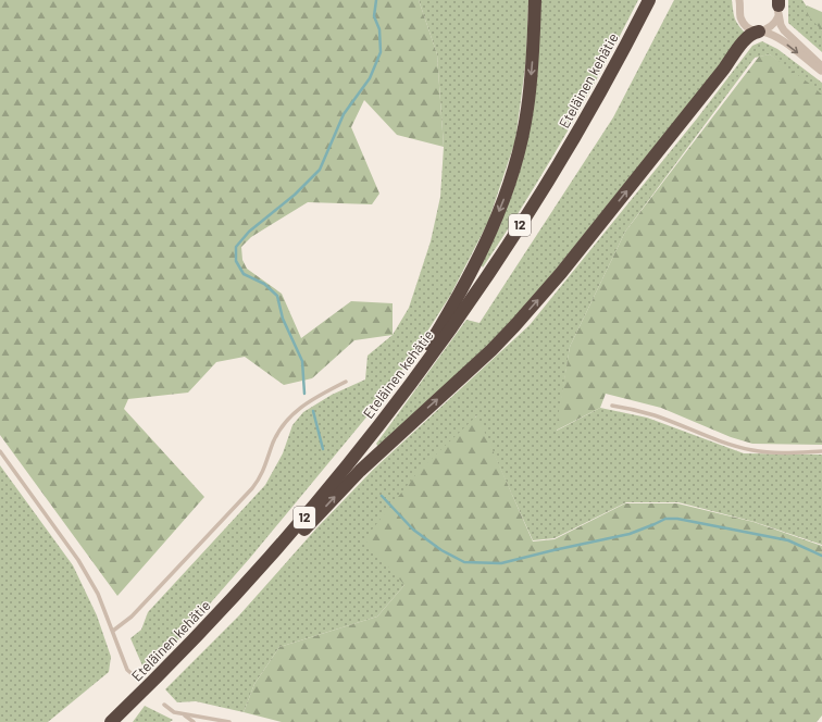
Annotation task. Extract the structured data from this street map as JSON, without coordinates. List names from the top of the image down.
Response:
{
  "streets": {
    "highway": ["Eteläinen kehätie", "12"]
  }
}
